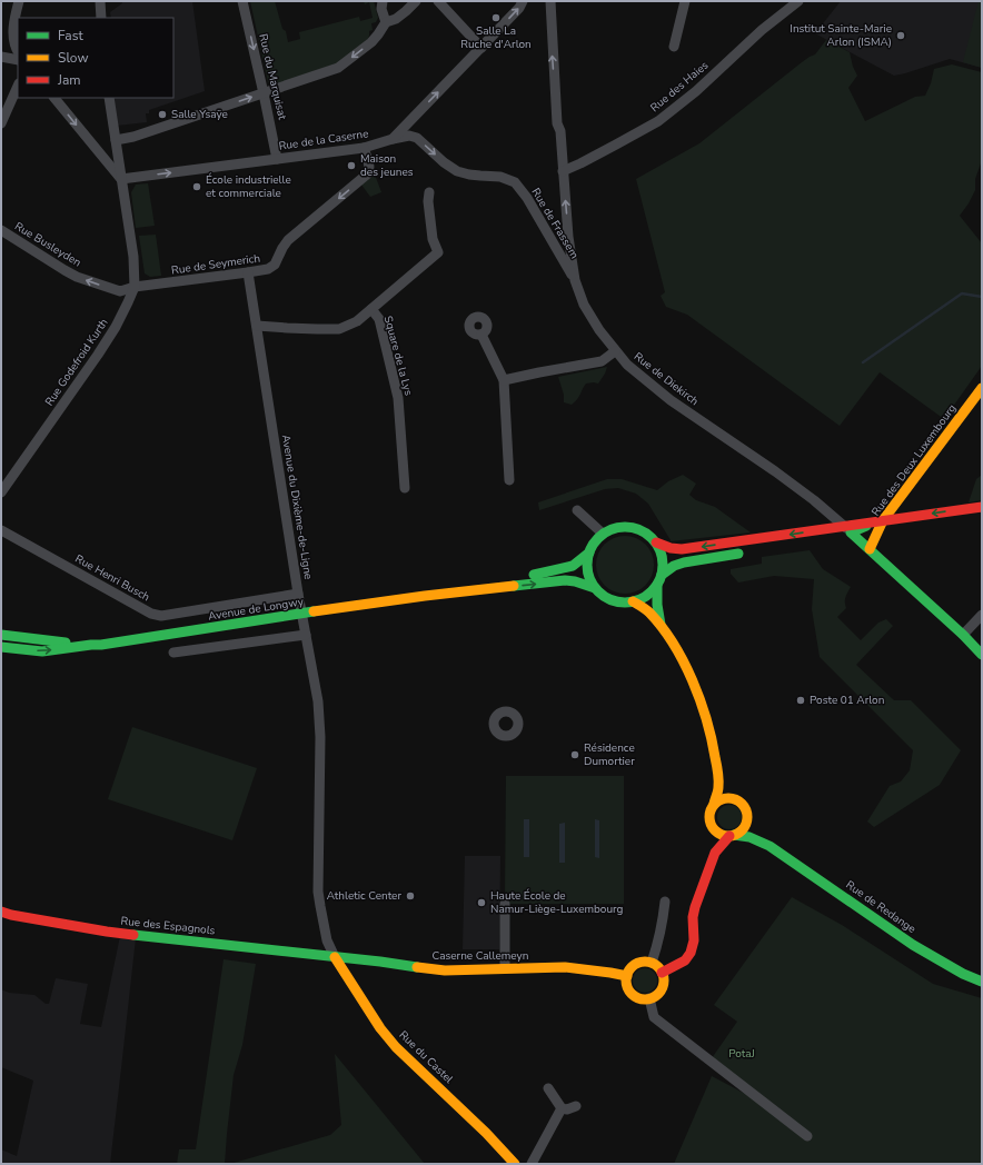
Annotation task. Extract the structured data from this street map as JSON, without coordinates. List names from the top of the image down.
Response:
{
  "streets": {
    "main road": [
      "Rue de Diekirch",
      "Rue des Deux Luxembourg",
      "Avenue de Longwy",
      "Rue de Redange",
      "Rue des Espagnols",
      "Caserne Callemeyn",
      "Rue du Castel"
    ],
    "street": [
      "Rue du Marquisat",
      "Rue des Haies",
      "Rue de la Caserne",
      "Rue de Frassem",
      "Rue Busleyden",
      "Rue de Seymerich",
      "Square de la Lys",
      "Rue Godefroid Kurth",
      "Avenue du Dixième-de-Ligne",
      "Rue Henri Busch"
    ]
  },
  "crossings": [
    ["Rue du Marquisat", "Rue de la Caserne"],
    ["Rue des Haies", "Rue de Diekirch"],
    ["Rue de la Caserne", "Rue de Frassem"],
    ["Rue de la Caserne", "Rue de Seymerich"],
    ["Rue de la Caserne", "Rue Godefroid Kurth"],
    ["Rue de Frassem", "Rue de Diekirch"],
    ["Rue Busleyden", "Rue de Seymerich"],
    ["Rue Busleyden", "Rue Godefroid Kurth"],
    ["Rue de Seymerich", "Rue Godefroid Kurth"],
    ["Rue de Seymerich", "Avenue du Dixième-de-Ligne"],
    ["Square de la Lys", "Avenue du Dixième-de-Ligne"],
    ["Rue de Diekirch", "Rue des Deux Luxembourg"],
    ["Avenue du Dixième-de-Ligne", "Rue Henri Busch"],
    ["Avenue du Dixième-de-Ligne", "Rue des Espagnols"],
    ["Avenue du Dixième-de-Ligne", "Caserne Callemeyn"],
    ["Avenue du Dixième-de-Ligne", "Rue du Castel"],
    ["Rue des Espagnols", "Caserne Callemeyn"],
    ["Rue des Espagnols", "Rue du Castel"],
    ["Caserne Callemeyn", "Rue du Castel"]
  ],
  "one_way": [
    "Rue du Marquisat",
    "Rue de Frassem",
    "Rue Busleyden",
    "Rue de Seymerich"
  ],
  "parks": ["PotaJ"],
  "places": [
    "Salle La Ruche d'Arlon",
    "Institut Sainte-Marie Arlon (ISMA)",
    "Salle Ysaÿe",
    "Maison des jeunes",
    "École industrielle et commerciale",
    "Poste 01 Arlon",
    "Résidence Dumortier",
    "Athletic Center",
    "Haute École de Namur-Liège-Luxembourg"
  ],
  "legend": ["Fast", "Slow", "Jam"]
}
